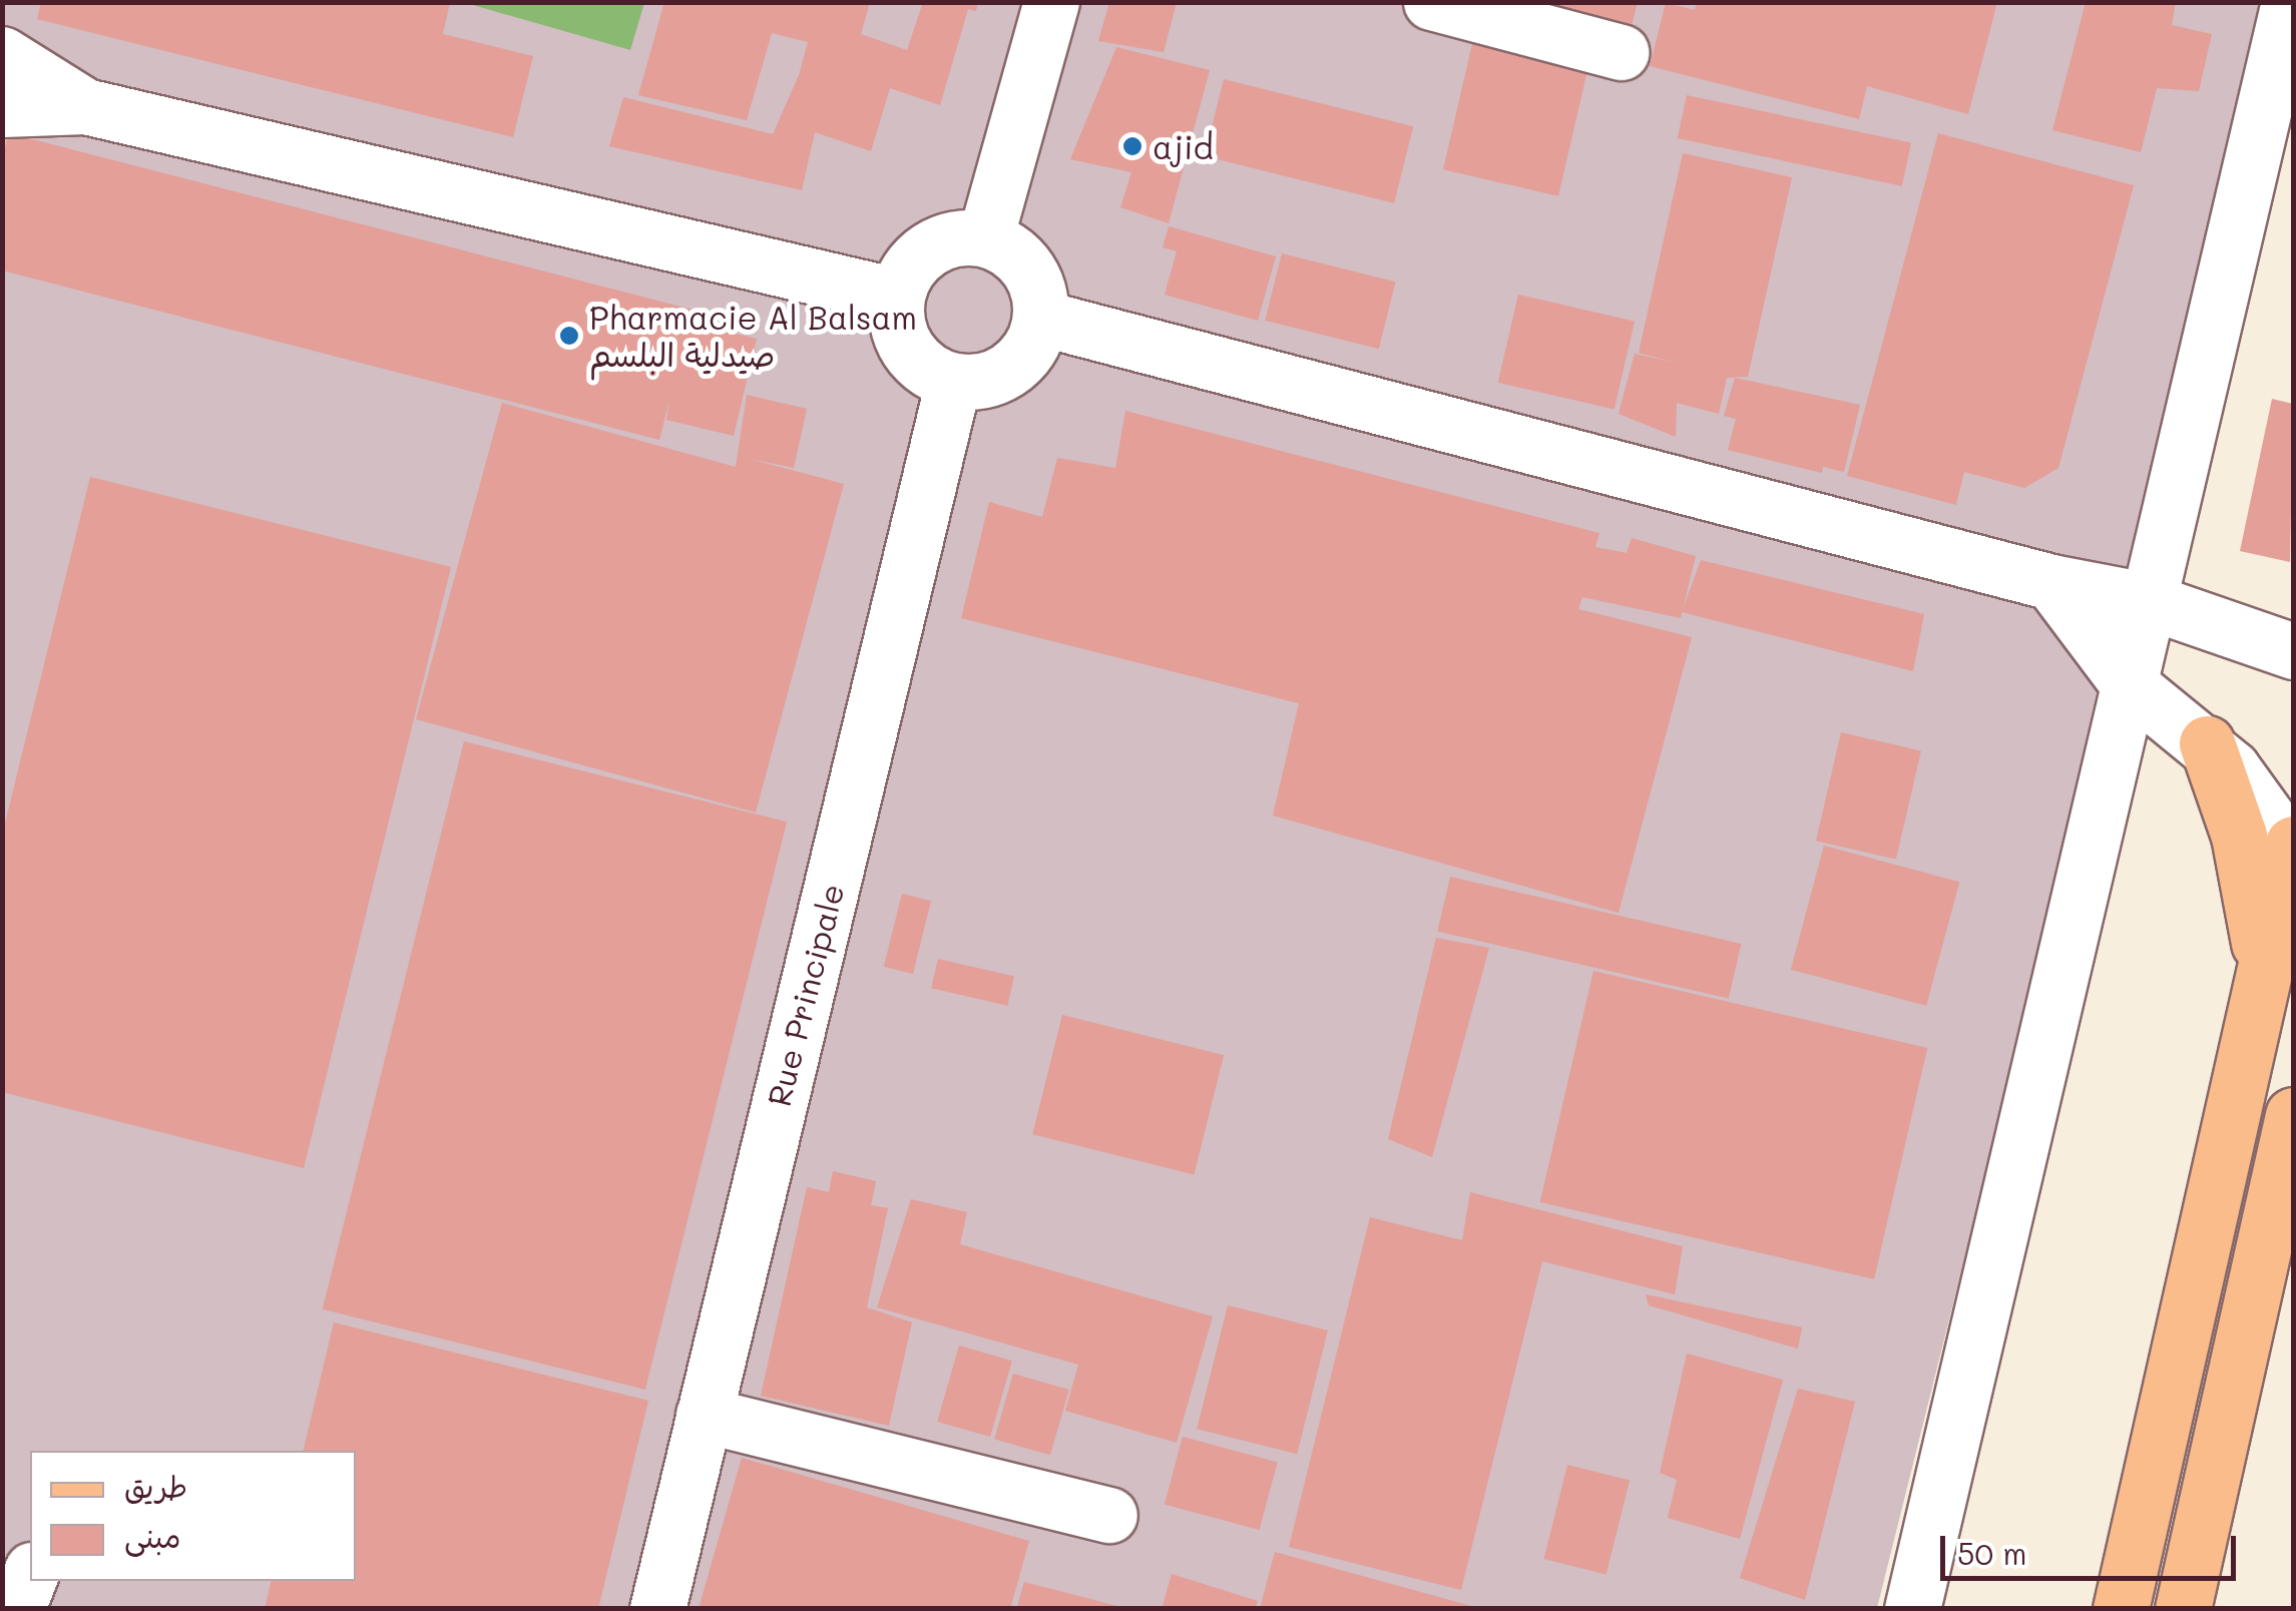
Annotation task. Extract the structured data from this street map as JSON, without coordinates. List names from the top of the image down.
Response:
{
  "streets": {
    "street": ["Rue Principale"]
  },
  "places": ["ajid", "Pharmacie Al Balsam صيدلية البلسم"],
  "legend": ["طريق", "مبنى"],
  "scale_bar": "50 m"
}
